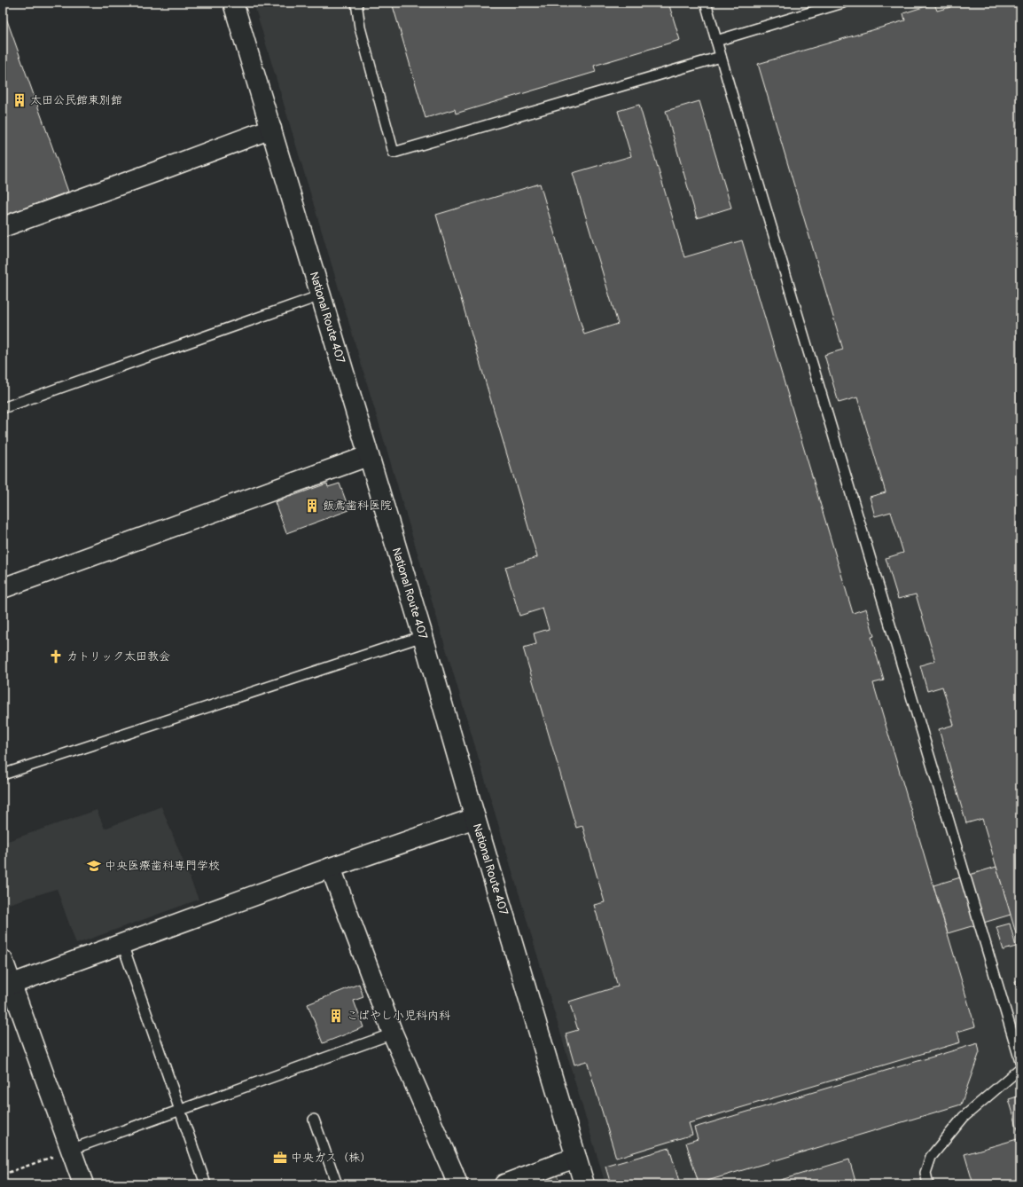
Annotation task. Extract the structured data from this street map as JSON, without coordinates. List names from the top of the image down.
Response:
{
  "streets": {
    "main road": ["National Route 407"]
  },
  "places": {
    "building": ["太田公民館東別館", "飯鳶歯科医院", "こばやし小児科内科"],
    "church": ["カトリック太田教会"],
    "school or university": ["中央医療歯科専門学校"],
    "office": ["中央ガス（株）"]
  }
}
